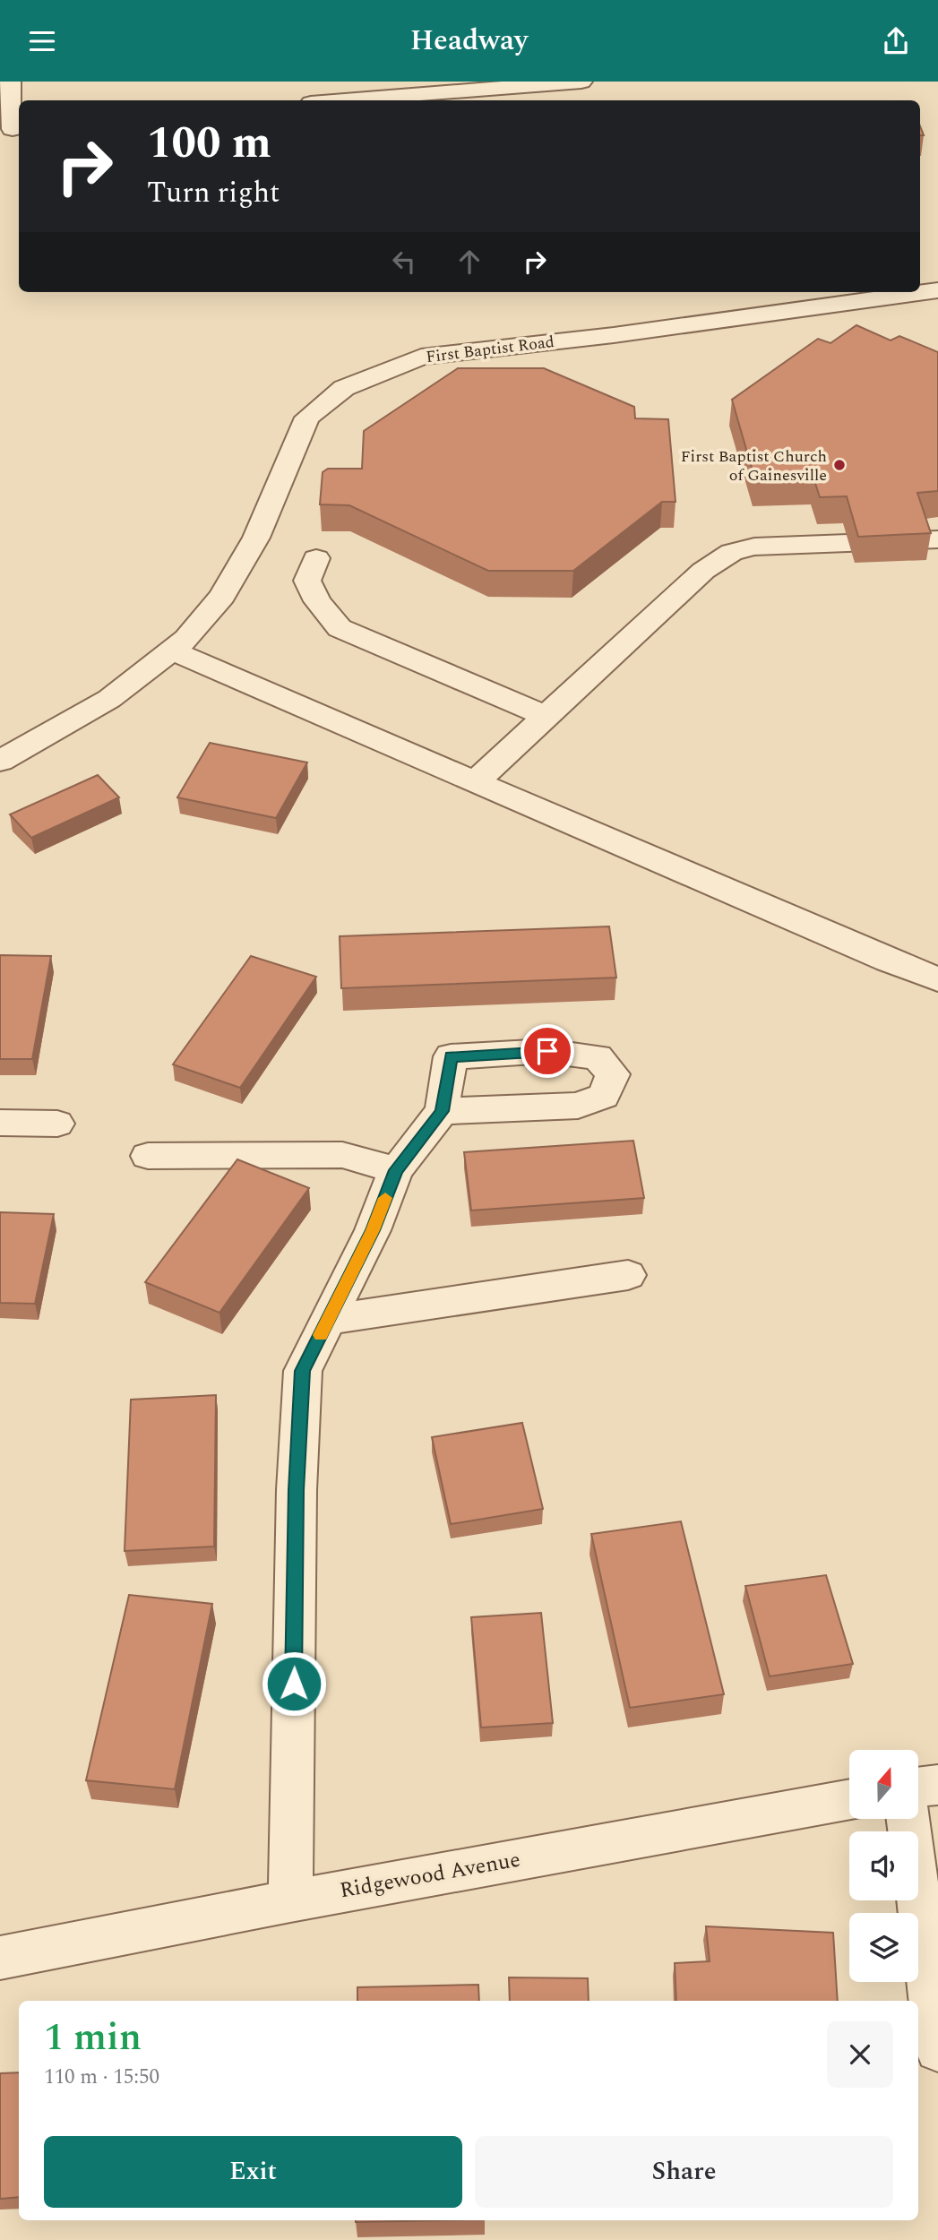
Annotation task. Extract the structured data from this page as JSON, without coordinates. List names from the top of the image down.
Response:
{
  "streets": {
    "street": ["First Baptist Road", "Ridgewood Avenue"]
  },
  "places": ["First Baptist Church of Gainesville"],
  "north": "top",
  "page": {
    "header": "Headway",
    "turn": ["100 m", "Turn right"],
    "heading": ["1 min", "110 m · 15:50"],
    "buttons": ["Exit", "Share"]
  }
}
